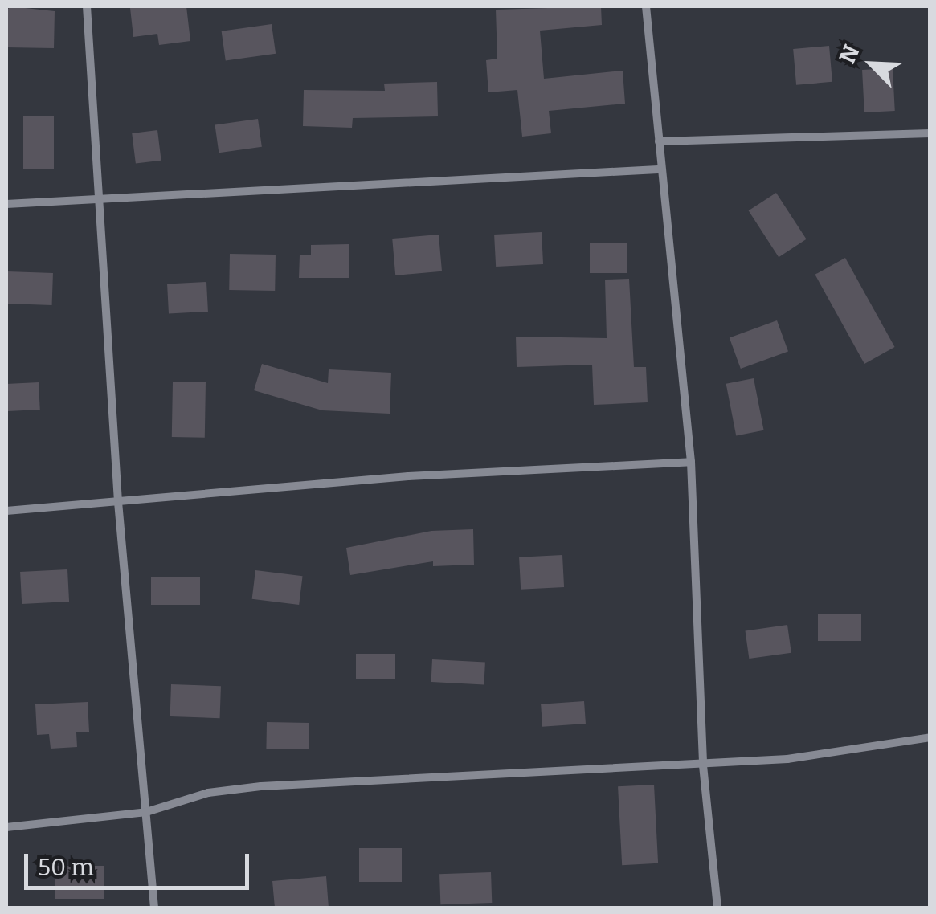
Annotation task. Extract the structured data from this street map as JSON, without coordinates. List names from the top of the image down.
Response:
{
  "scale_bar": "50 m",
  "north": "top left"
}
